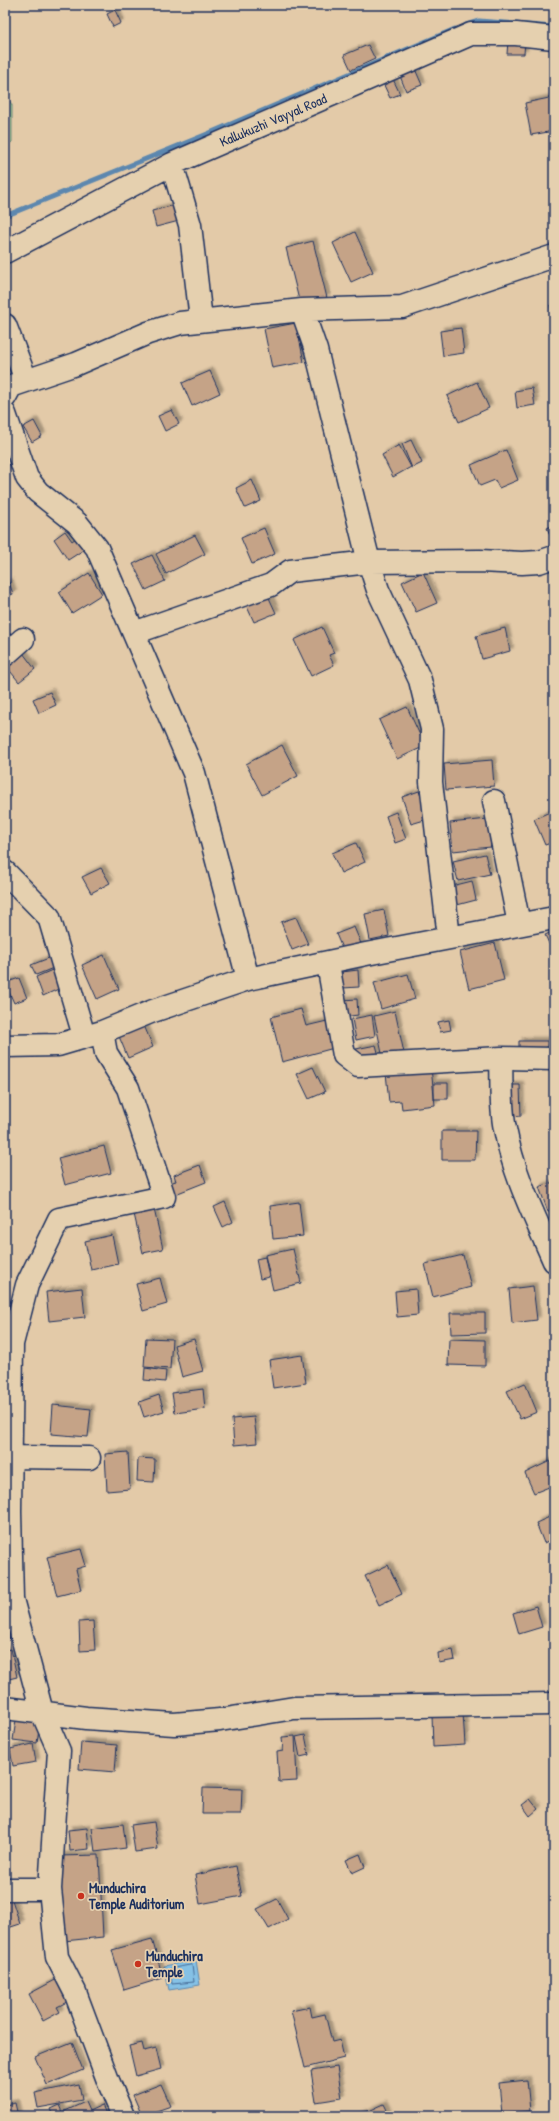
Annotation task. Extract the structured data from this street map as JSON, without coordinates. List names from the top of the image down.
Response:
{
  "streets": {
    "street": ["Kallukuzhi Vayyal Road"]
  },
  "places": ["Munduchira Temple Auditorium", "Munduchira Temple"]
}
